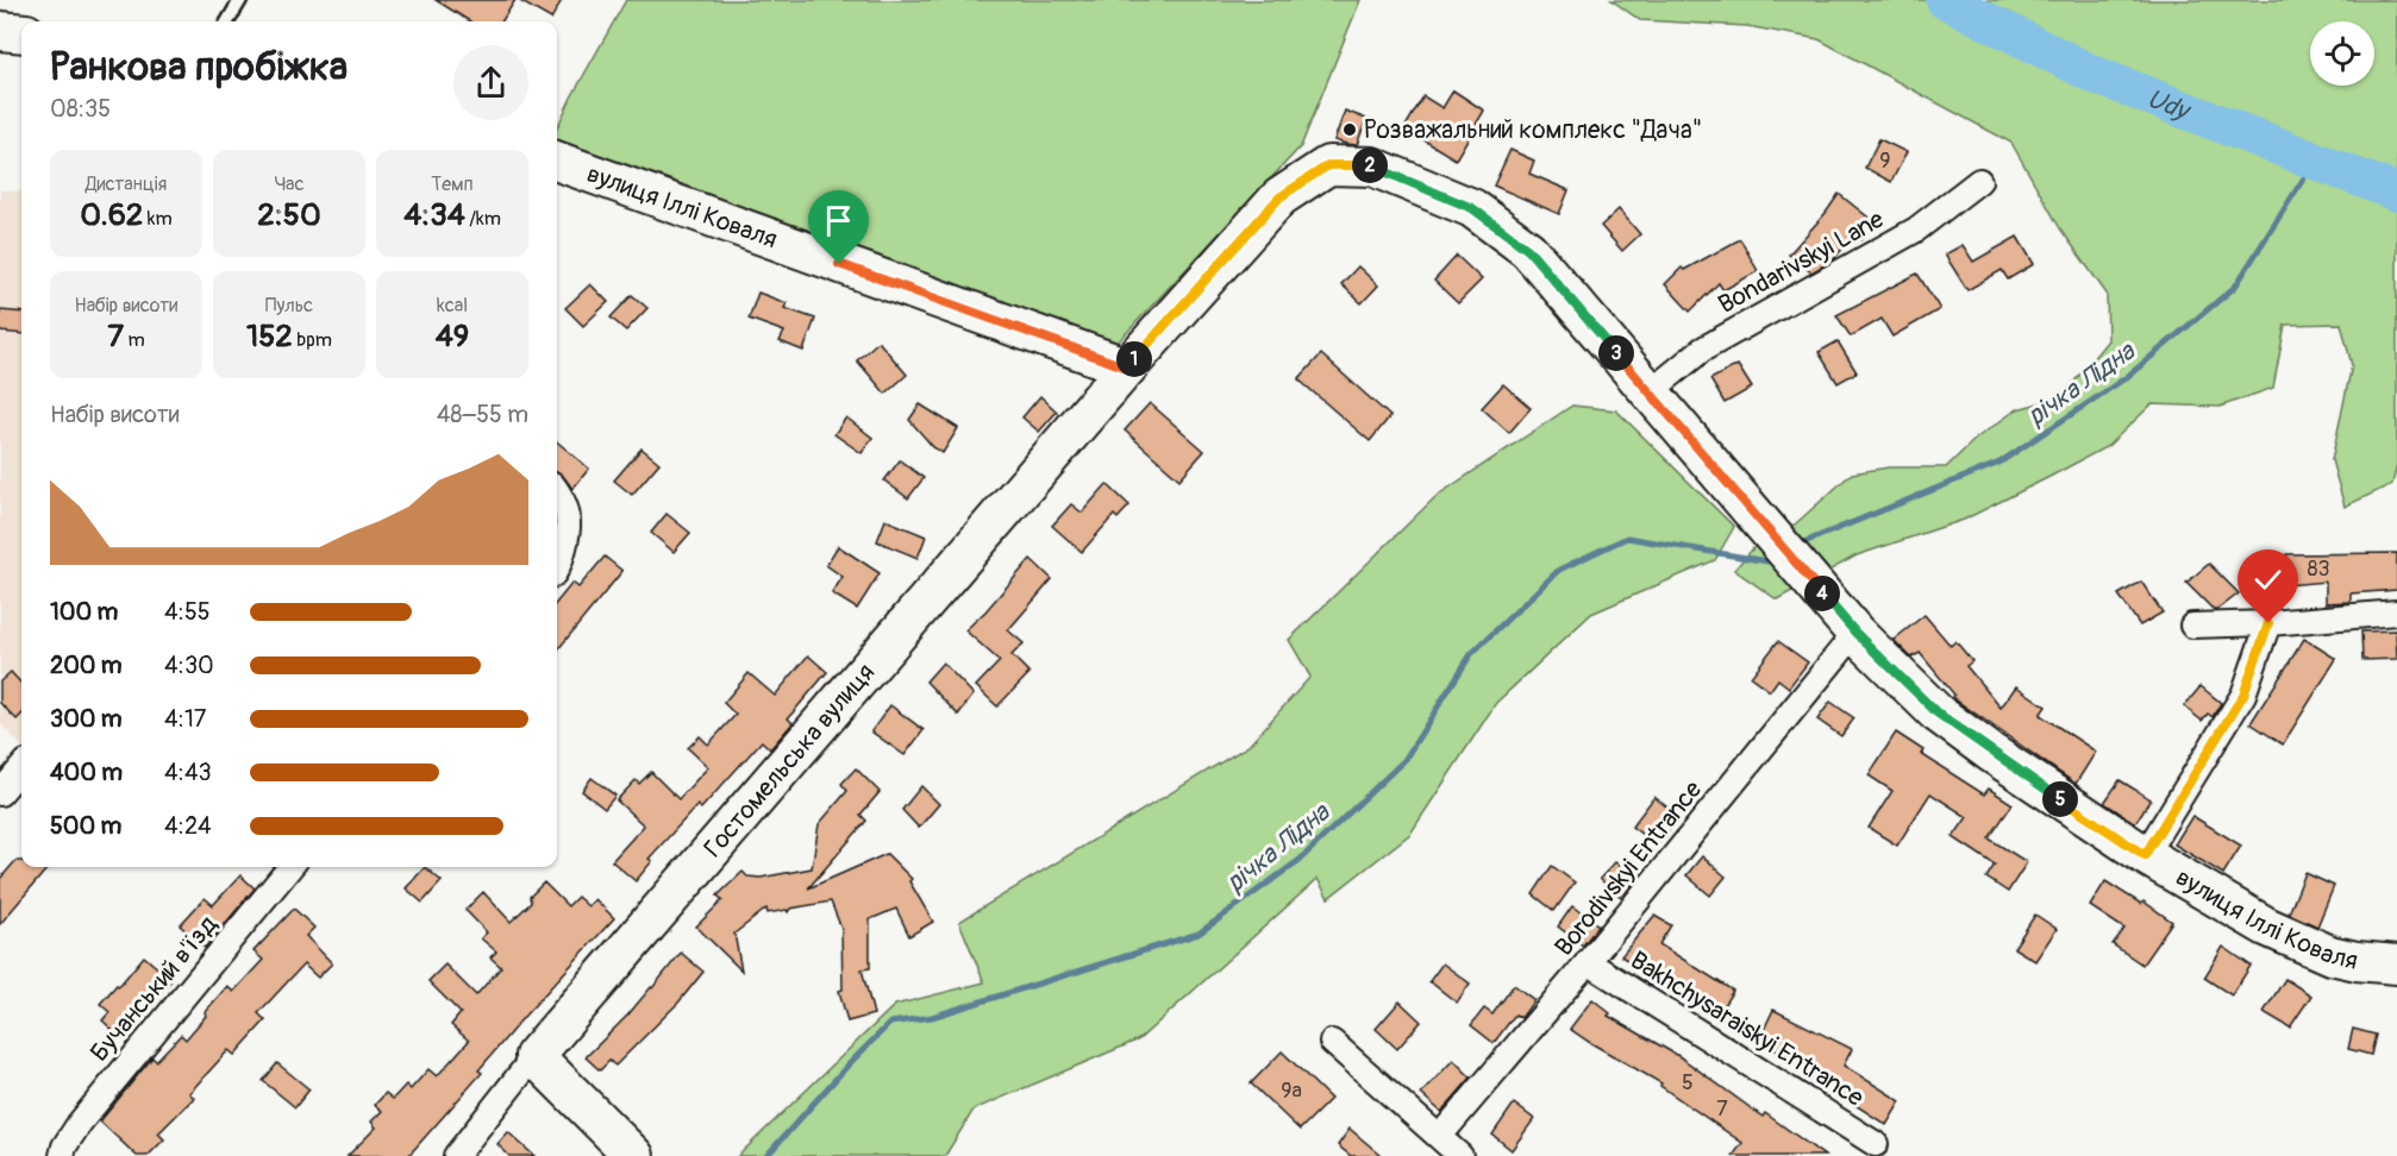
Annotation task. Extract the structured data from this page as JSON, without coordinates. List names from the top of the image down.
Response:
{
  "streets": {
    "main road": ["вулиця Іллі Коваля", "Гостомельська вулиця"],
    "street": [
      "Bondarivskyi Lane",
      "Borodivskyi Entrance",
      "Бучанський в'їзд",
      "Bakhchysaraiskyi Entrance"
    ]
  },
  "crossings": [
    ["вулиця Іллі Коваля", "Bondarivskyi Lane"],
    ["вулиця Іллі Коваля", "Гостомельська вулиця"],
    ["вулиця Іллі Коваля", "Borodivskyi Entrance"],
    ["Borodivskyi Entrance", "Bakhchysaraiskyi Entrance"]
  ],
  "water": ["Udy", "річка Лідна"],
  "places": ["Розважальний комплекс \"Дача\""],
  "house_numbers": [
    "9",
    "83",
    "5",
    "9а",
    "7"
  ],
  "page": {
    "heading": ["Ранкова пробіжка", "08:35"],
    "stats": [
      ["Дистанція", "0.62 km"],
      ["Час", "2:50"],
      ["Темп", "4:34 /km"],
      ["Набір висоти", "7 m"],
      ["Пульс", "152 bpm"],
      ["kcal", "49"]
    ],
    "pins": [
      "2",
      "3",
      "1",
      "4",
      "5"
    ],
    "chart": ["Набір висоти", "48–55 m"],
    "list": [
      {
        "name": "100 m",
        "note": "4:55"
      },
      {
        "name": "200 m",
        "note": "4:30"
      },
      {
        "name": "300 m",
        "note": "4:17"
      },
      {
        "name": "400 m",
        "note": "4:43"
      },
      {
        "name": "500 m",
        "note": "4:24"
      }
    ]
  }
}
